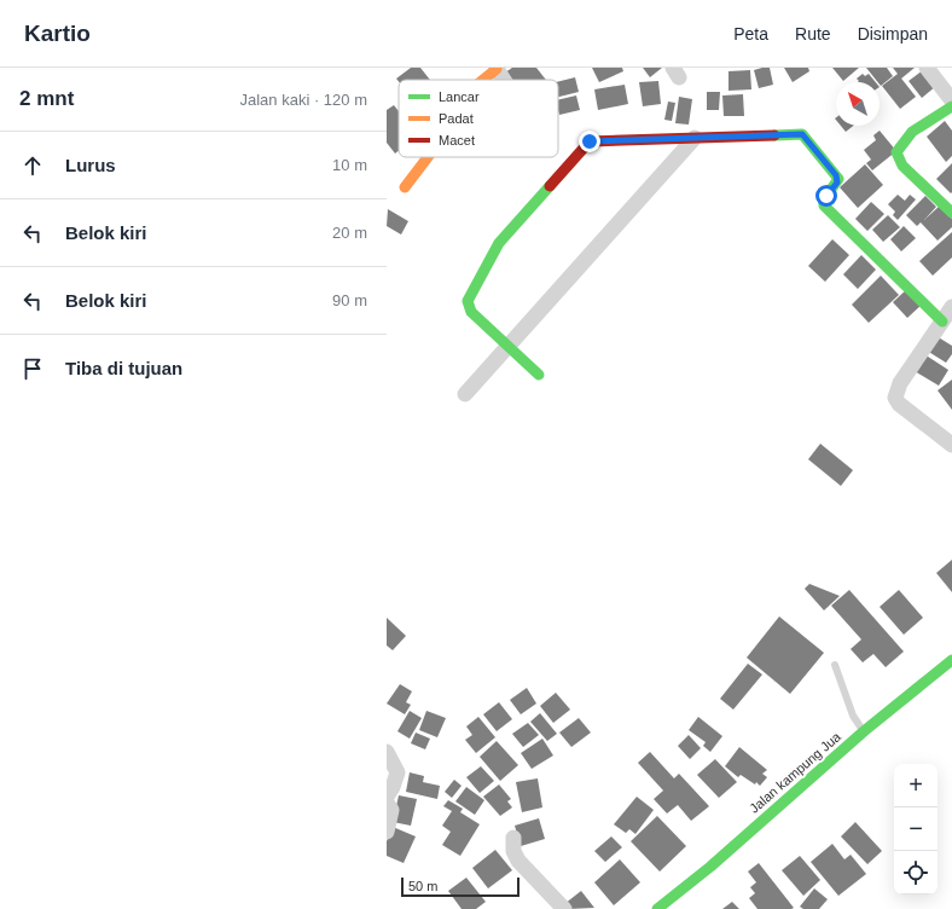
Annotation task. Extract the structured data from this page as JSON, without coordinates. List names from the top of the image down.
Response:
{
  "streets": {
    "street": ["Jalan kampung Jua"]
  },
  "legend": ["Lancar", "Padat", "Macet"],
  "scale_bar": "50 m",
  "north": "top left",
  "page": {
    "header": "Kartio",
    "nav": ["Peta", "Rute", "Disimpan"],
    "heading": ["2 mnt", "Jalan kaki · 120 m"],
    "list": [
      ["Lurus", "10 m"],
      ["Belok kiri", "20 m"],
      ["Belok kiri", "90 m"],
      "Tiba di tujuan"
    ],
    "map_buttons": ["+", "−"],
    "scale": "50 m"
  }
}
